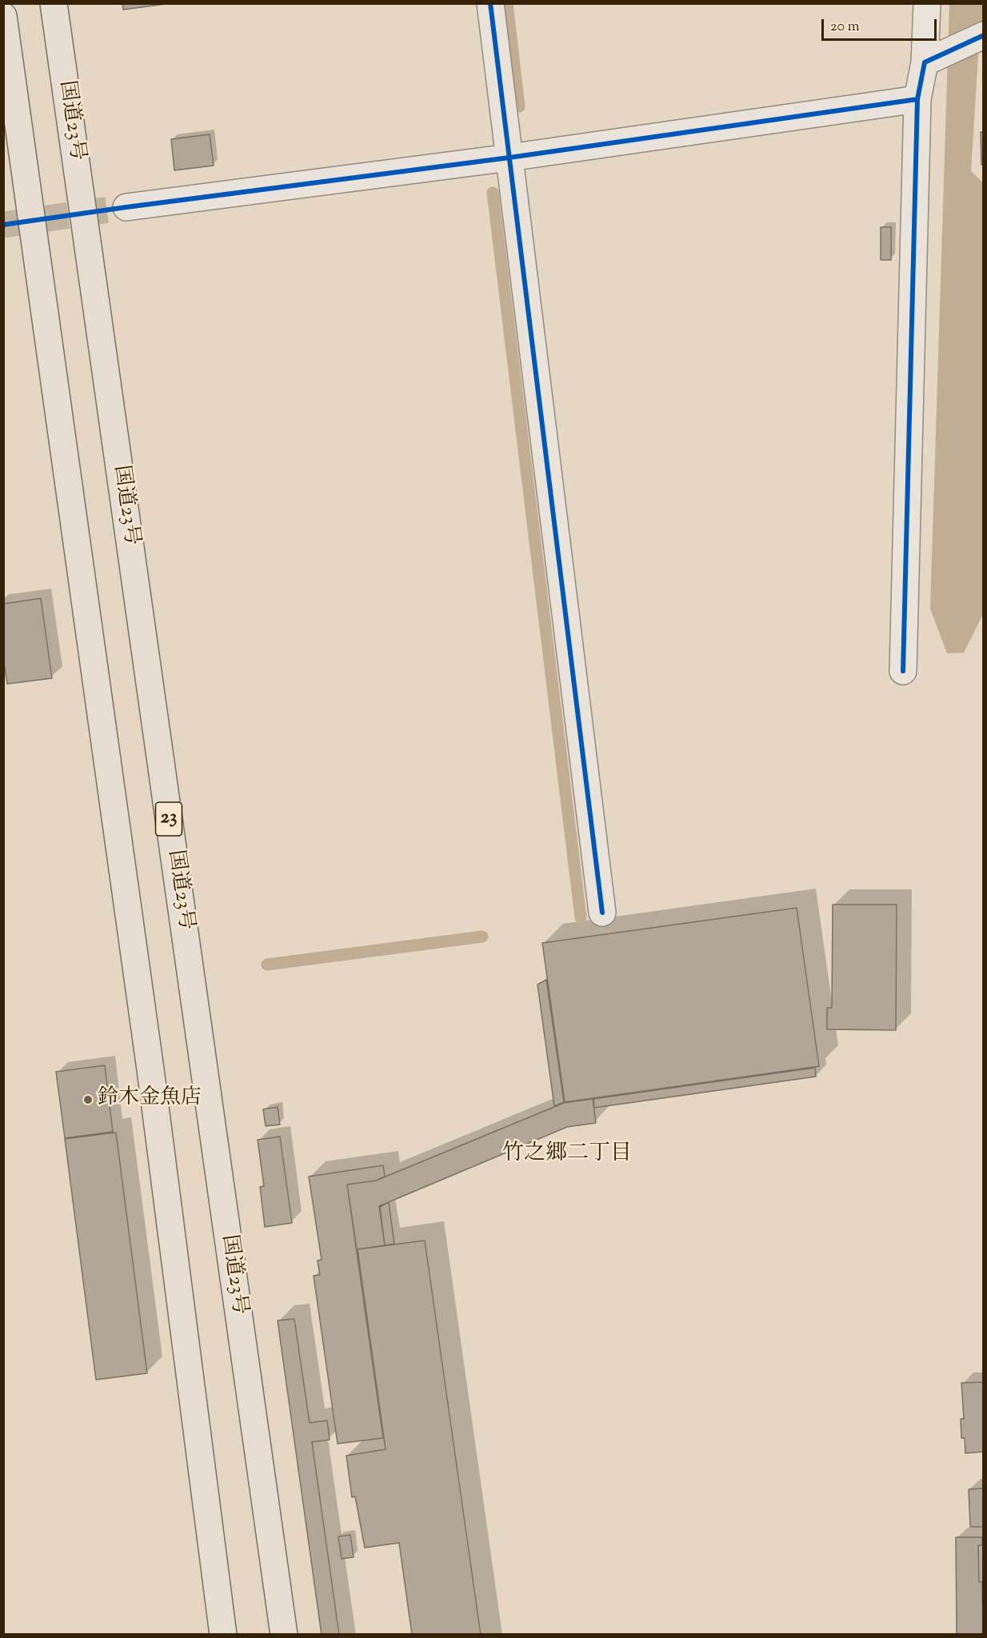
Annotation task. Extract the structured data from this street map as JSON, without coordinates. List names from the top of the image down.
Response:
{
  "streets": {
    "highway": ["国道23号", "23"]
  },
  "districts": ["竹之郷二丁目"],
  "places": ["鈴木金魚店"],
  "scale_bar": "20 m"
}
